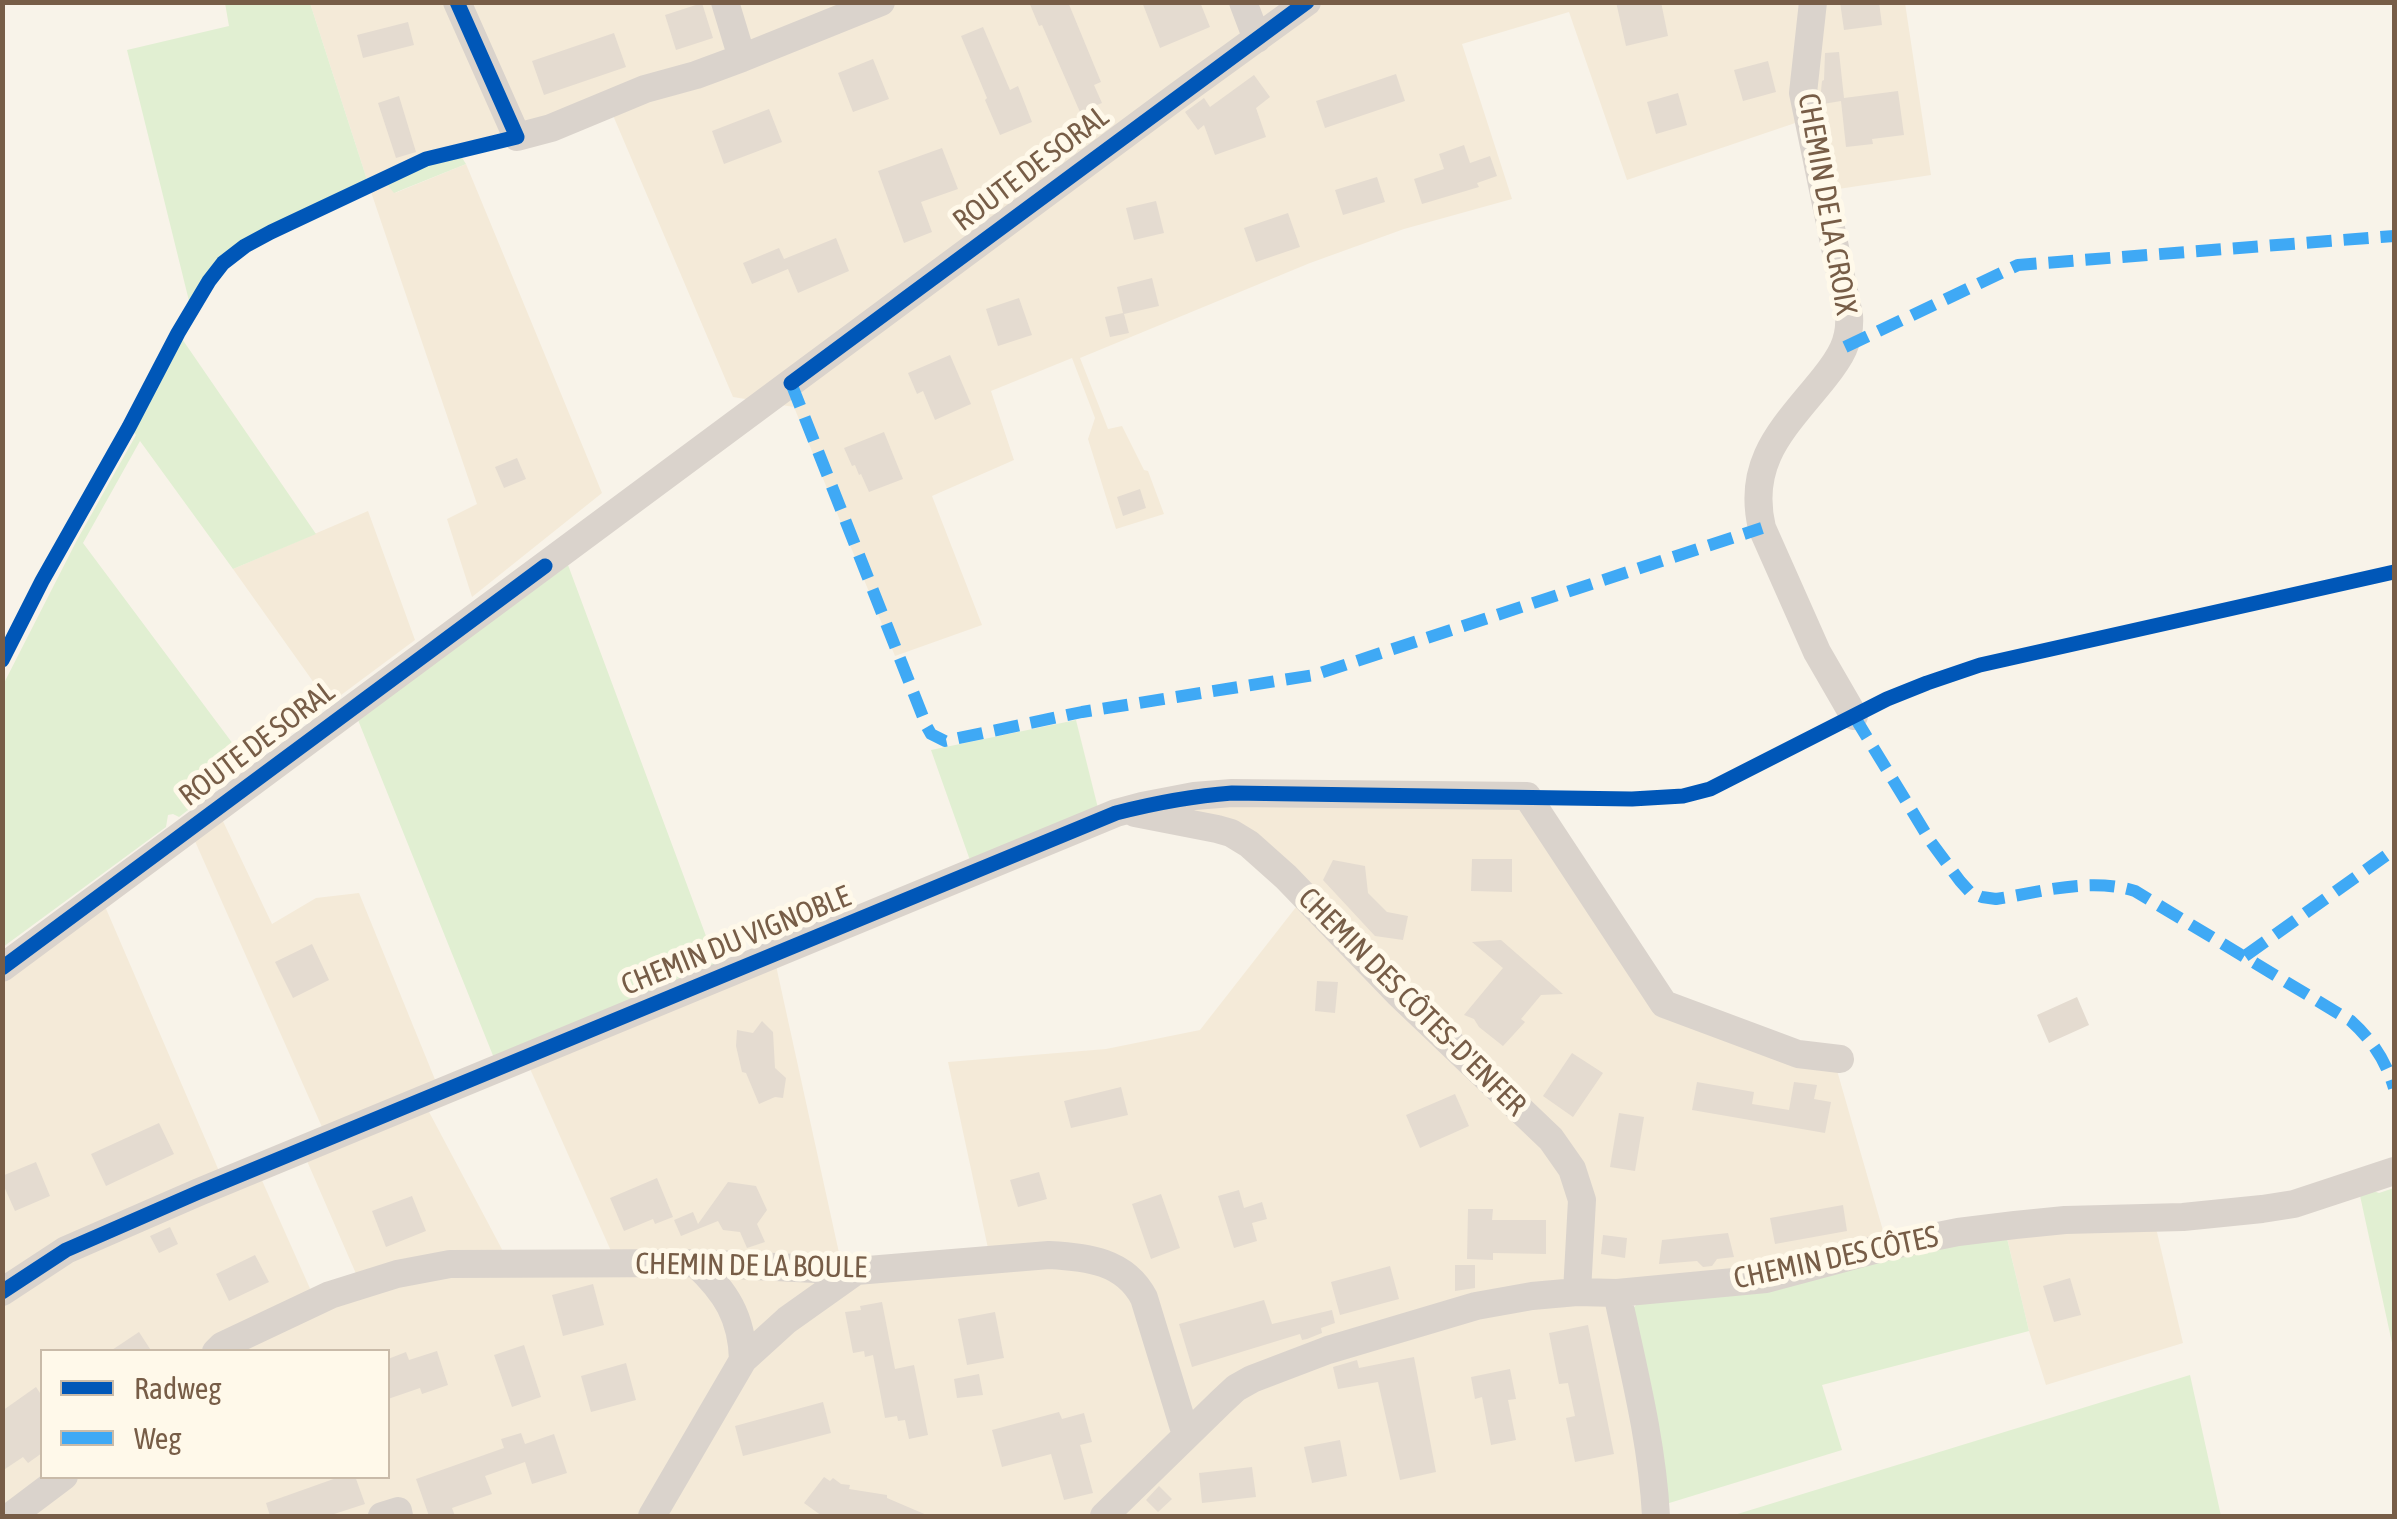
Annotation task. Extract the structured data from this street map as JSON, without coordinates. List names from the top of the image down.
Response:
{
  "streets": {
    "street": [
      "ROUTE DE SORAL",
      "CHEMIN DE LA CROIX",
      "CHEMIN DU VIGNOBLE",
      "CHEMIN DES CÔTES-D'ENFER",
      "CHEMIN DES CÔTES",
      "CHEMIN DE LA BOULE"
    ]
  },
  "crossings": [
    ["CHEMIN DU VIGNOBLE", "CHEMIN DES CÔTES-D'ENFER"],
    ["CHEMIN DES CÔTES-D'ENFER", "CHEMIN DES CÔTES"],
    ["CHEMIN DES CÔTES", "CHEMIN DE LA BOULE"]
  ],
  "legend": ["Radweg", "Weg"]
}
